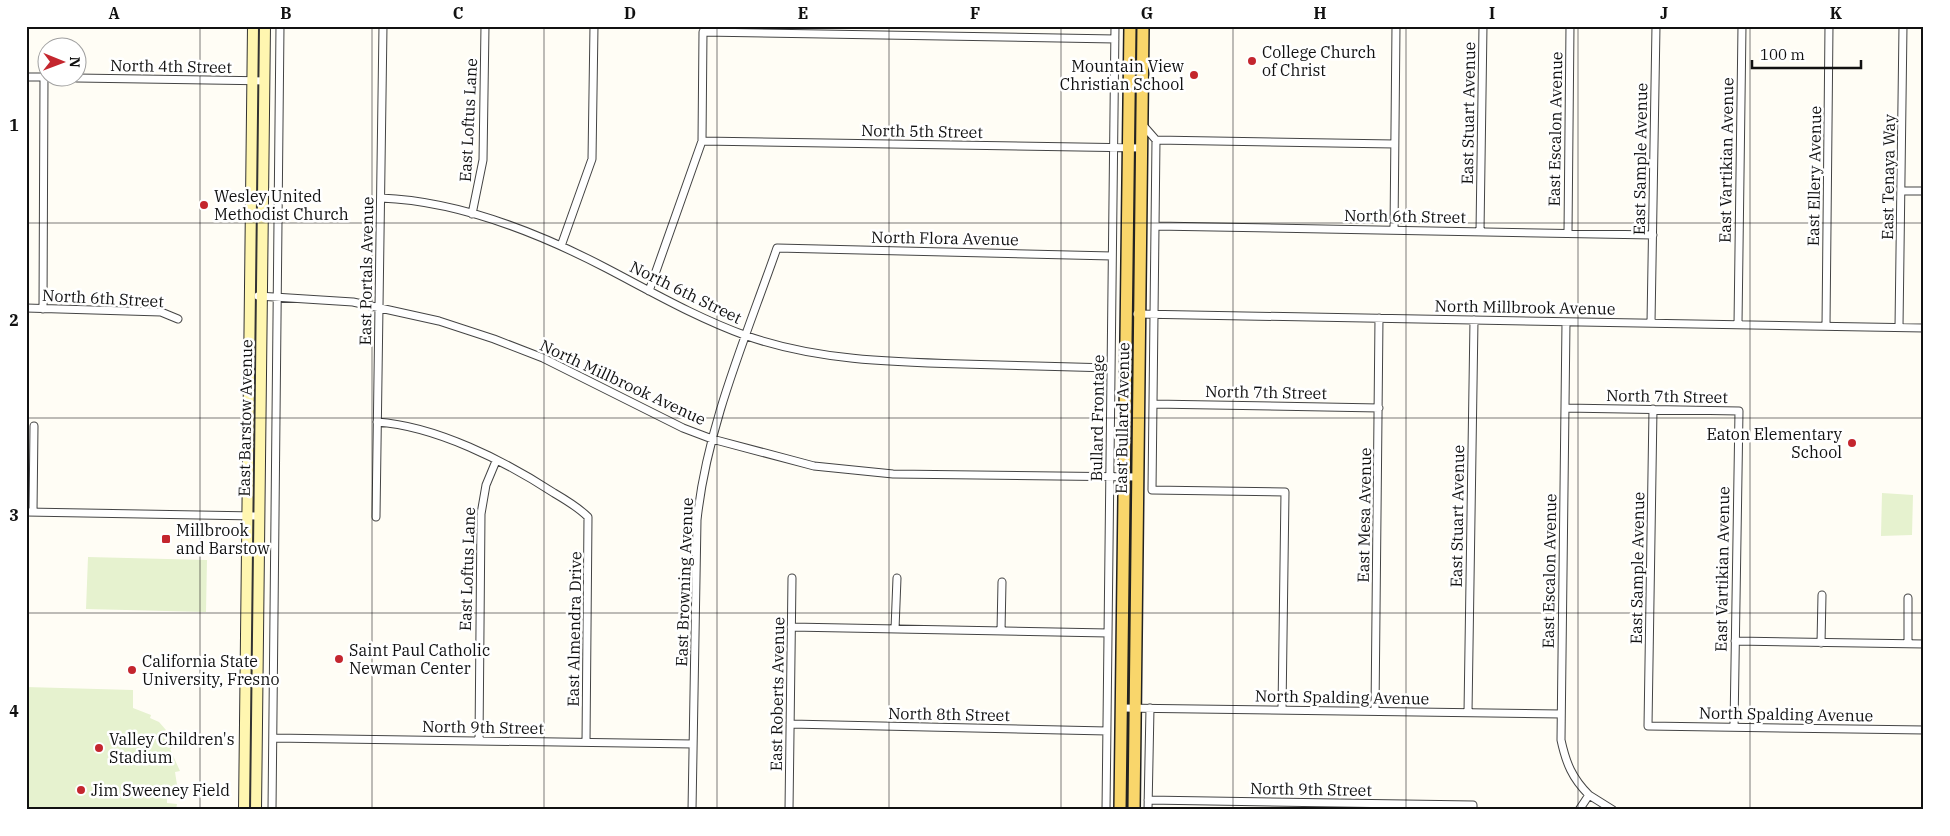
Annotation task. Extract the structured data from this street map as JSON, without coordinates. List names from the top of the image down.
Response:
{
  "streets": {
    "main road": ["East Barstow Avenue", "East Bullard Avenue"],
    "street": [
      "North 4th Street",
      "East Stuart Avenue",
      "East Loftus Lane",
      "East Escalon Avenue",
      "North 5th Street",
      "East Sample Avenue",
      "East Vartikian Avenue",
      "East Ellery Avenue",
      "East Tenaya Way",
      "North 6th Street",
      "North Flora Avenue",
      "East Portals Avenue",
      "North Millbrook Avenue",
      "North 7th Street",
      "Bullard Frontage",
      "East Mesa Avenue",
      "East Browning Avenue",
      "East Almendra Drive",
      "East Roberts Avenue",
      "North Spalding Avenue",
      "North 8th Street",
      "North 9th Street"
    ]
  },
  "crossings": [
    ["North 4th Street", "East Barstow Avenue"],
    ["East Stuart Avenue", "North 6th Street"],
    ["East Stuart Avenue", "North Millbrook Avenue"],
    ["East Stuart Avenue", "North Spalding Avenue"],
    ["East Loftus Lane", "North 6th Street"],
    ["East Loftus Lane", "East Almendra Drive"],
    ["East Loftus Lane", "North 9th Street"],
    ["East Escalon Avenue", "North 6th Street"],
    ["East Escalon Avenue", "North Millbrook Avenue"],
    ["East Escalon Avenue", "North 7th Street"],
    ["East Escalon Avenue", "North Spalding Avenue"],
    ["North 5th Street", "Bullard Frontage"],
    ["North 5th Street", "East Bullard Avenue"],
    ["East Sample Avenue", "North 6th Street"],
    ["East Sample Avenue", "North Millbrook Avenue"],
    ["East Sample Avenue", "North 7th Street"],
    ["East Sample Avenue", "North Spalding Avenue"],
    ["East Vartikian Avenue", "North Millbrook Avenue"],
    ["East Vartikian Avenue", "North 7th Street"],
    ["East Vartikian Avenue", "North Spalding Avenue"],
    ["East Ellery Avenue", "North Millbrook Avenue"],
    ["East Tenaya Way", "North Millbrook Avenue"],
    ["North 6th Street", "East Portals Avenue"],
    ["North 6th Street", "Bullard Frontage"],
    ["North 6th Street", "East Browning Avenue"],
    ["North Flora Avenue", "Bullard Frontage"],
    ["North Flora Avenue", "East Browning Avenue"],
    ["East Portals Avenue", "North Millbrook Avenue"],
    ["North Millbrook Avenue", "East Barstow Avenue"],
    ["North Millbrook Avenue", "Bullard Frontage"],
    ["North Millbrook Avenue", "East Bullard Avenue"],
    ["North Millbrook Avenue", "East Mesa Avenue"],
    ["North Millbrook Avenue", "East Browning Avenue"],
    ["North 7th Street", "East Mesa Avenue"],
    ["Bullard Frontage", "North 8th Street"],
    ["East Bullard Avenue", "North Spalding Avenue"],
    ["East Mesa Avenue", "North Spalding Avenue"],
    ["East Browning Avenue", "North 9th Street"],
    ["East Almendra Drive", "North 9th Street"],
    ["East Roberts Avenue", "North 8th Street"]
  ],
  "places": {
    "other": [
      "College Church of Christ",
      "Mountain View Christian School",
      "Wesley United Methodist Church",
      "Eaton Elementary School",
      "Saint Paul Catholic Newman Center",
      "California State University, Fresno",
      "Valley Children's Stadium",
      "Jim Sweeney Field"
    ],
    "transit": ["Millbrook and Barstow"]
  },
  "scale_bar": "100 m",
  "north": "right",
  "grid": {
    "columns": [
      "A",
      "B",
      "C",
      "D",
      "E",
      "F",
      "G",
      "H",
      "I",
      "J",
      "K"
    ],
    "rows": [
      "1",
      "2",
      "3",
      "4"
    ]
  }
}
